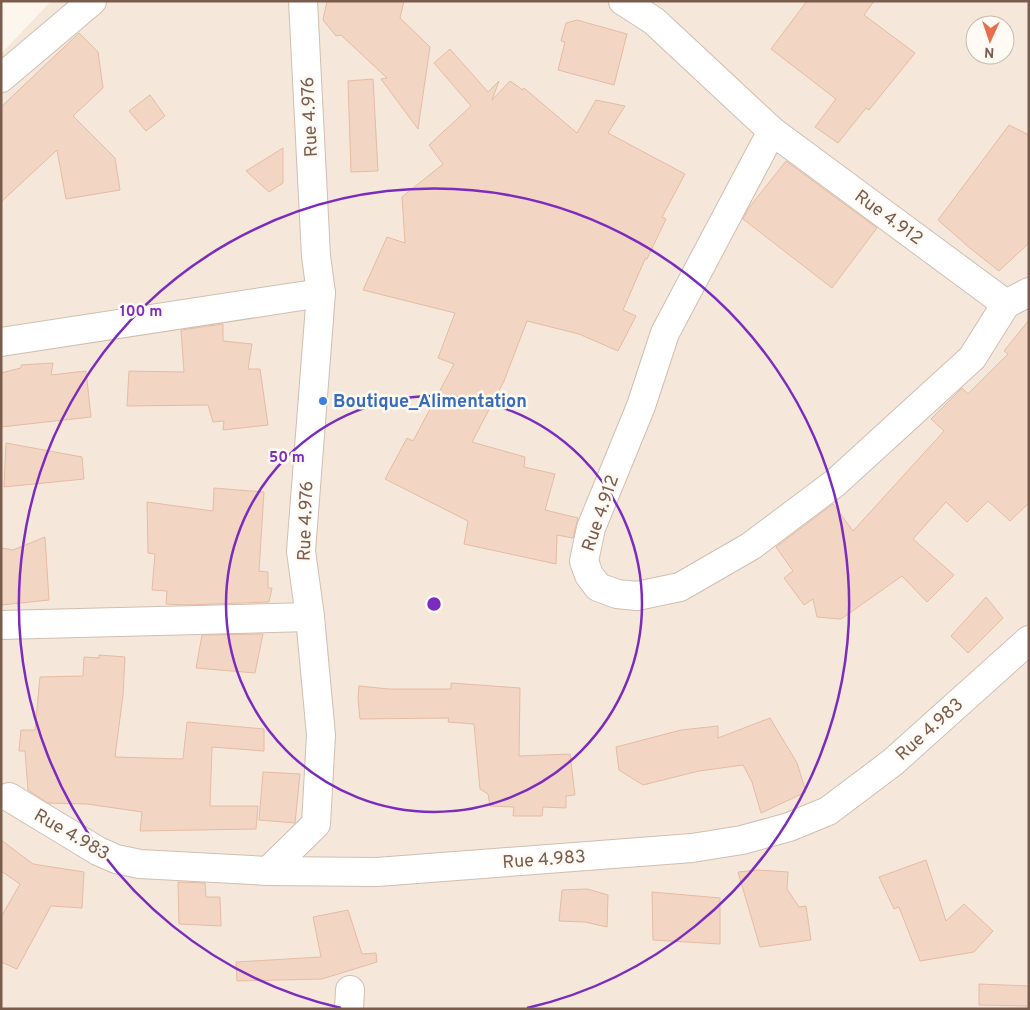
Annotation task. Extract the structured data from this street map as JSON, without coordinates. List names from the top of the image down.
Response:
{
  "streets": {
    "street": ["Rue 4.976", "Rue 4.912", "Rue 4.983"]
  },
  "crossings": [
    ["Rue 4.976", "Rue 4.983"]
  ],
  "places": ["Boutique_Alimentation"],
  "north": "bottom",
  "rings": ["100 m", "50 m"]
}
